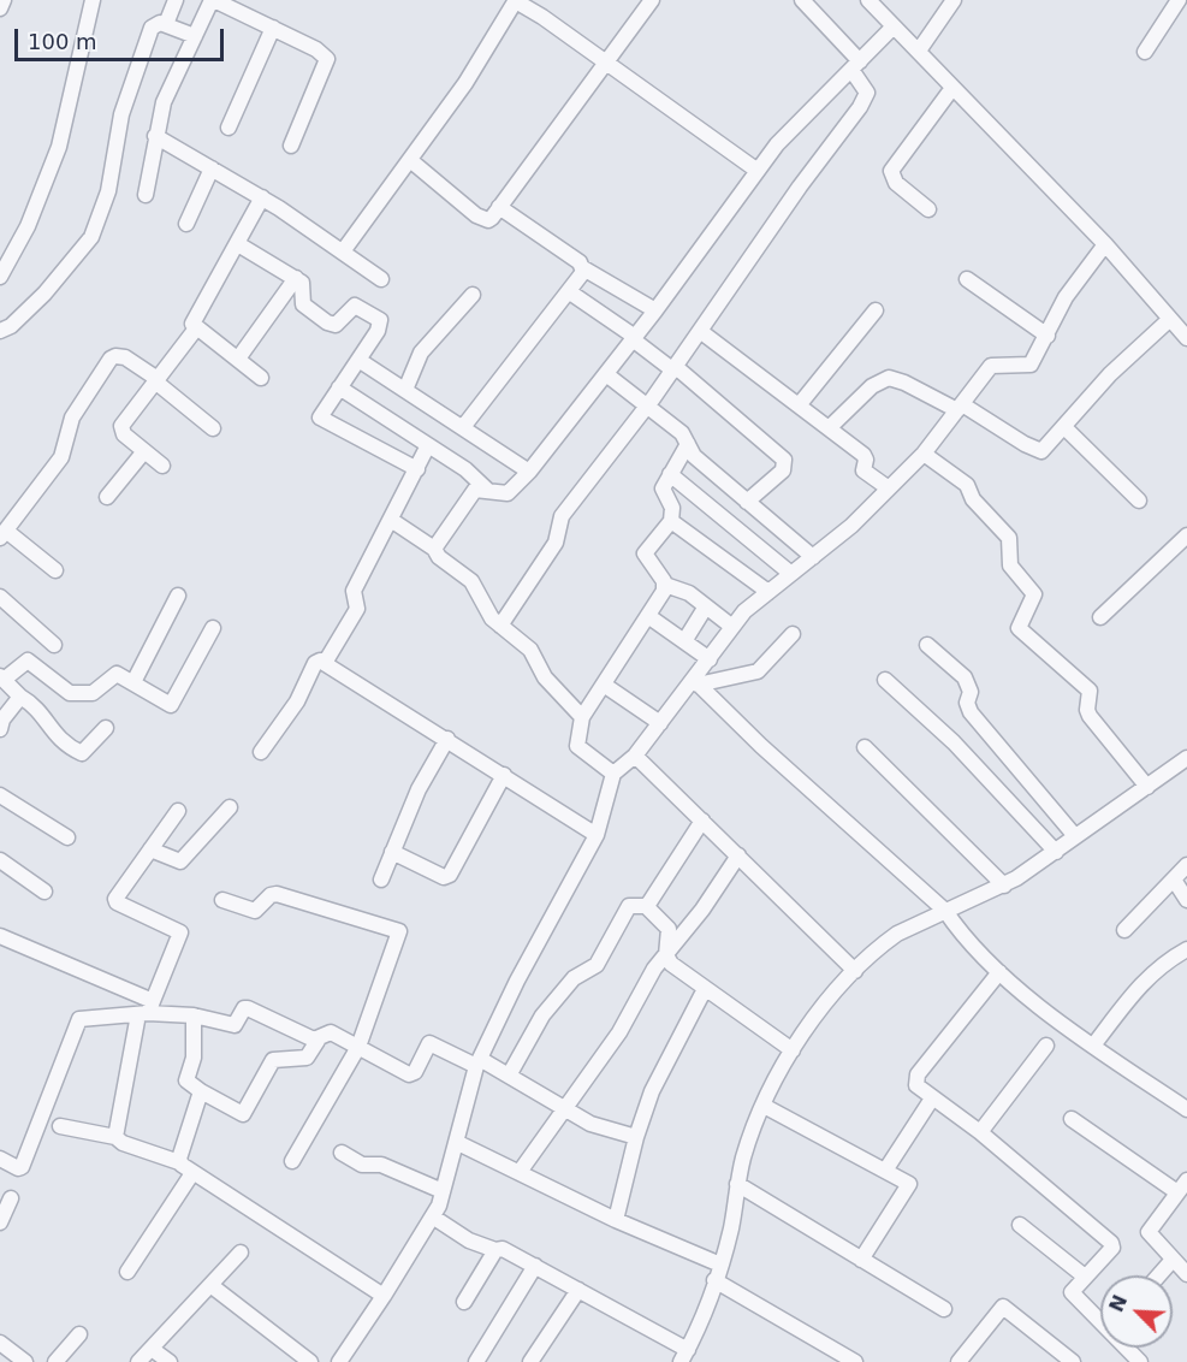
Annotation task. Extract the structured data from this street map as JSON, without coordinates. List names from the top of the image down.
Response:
{
  "scale_bar": "100 m",
  "north": "top left"
}
